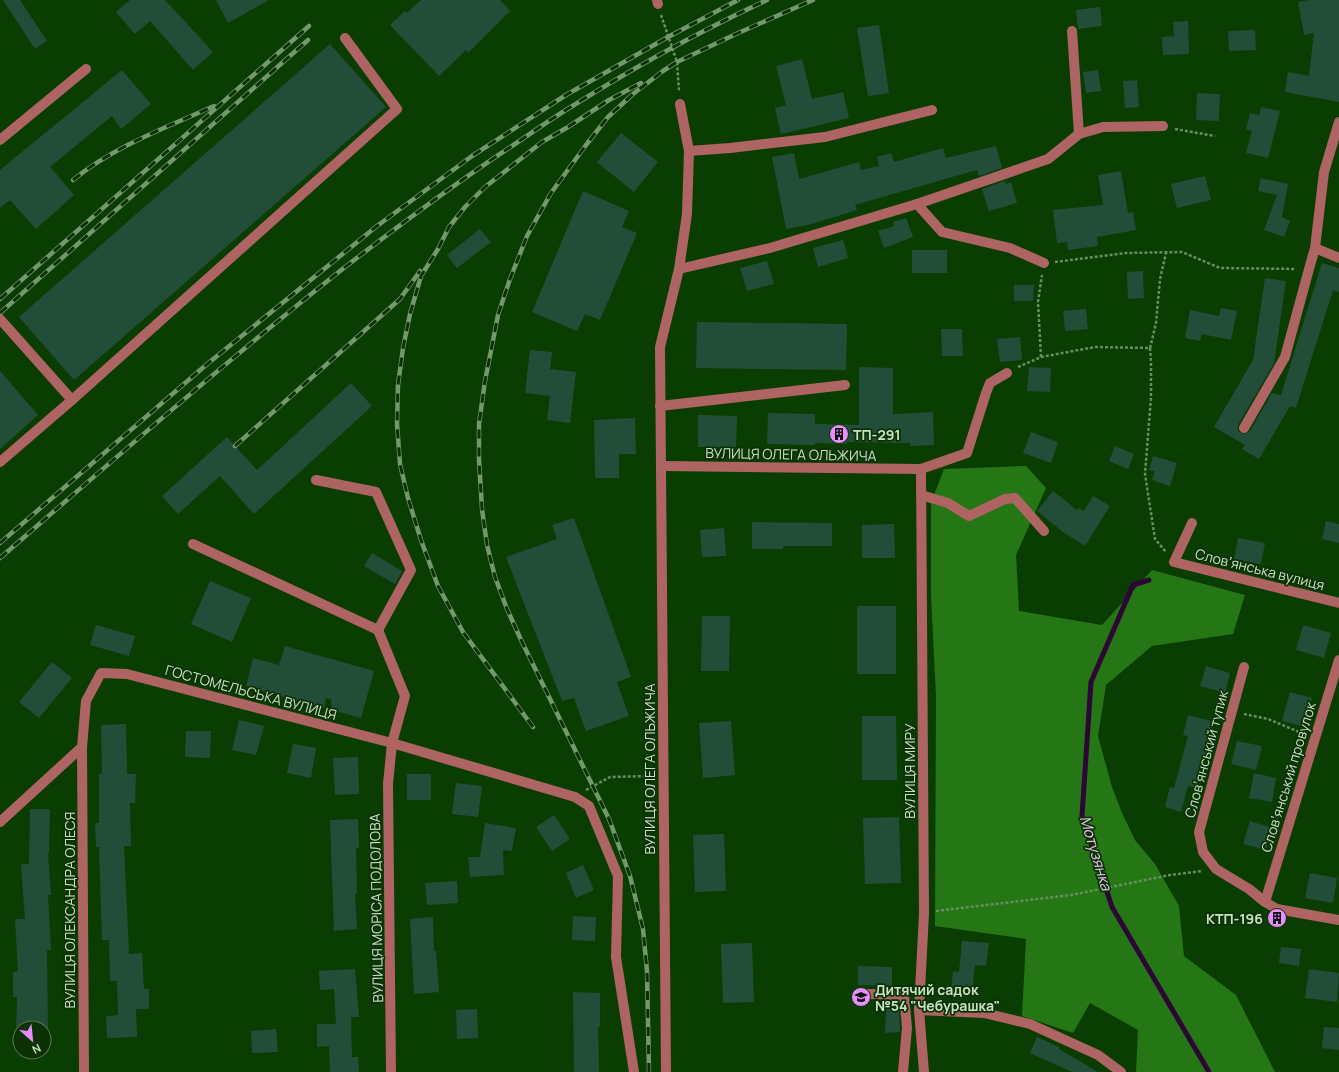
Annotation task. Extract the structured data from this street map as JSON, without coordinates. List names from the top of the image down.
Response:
{
  "streets": {
    "street": [
      "ВУЛИЦЯ ОЛЕГА ОЛЬЖИЧА",
      "Словʼянська вулиця",
      "ГОСТОМЕЛЬСЬКА ВУЛИЦЯ",
      "Словʼянський тупик",
      "ВУЛИЦЯ МИРУ",
      "Словʼянський провулок",
      "ВУЛИЦЯ МОРІСА ПОДОЛОВА",
      "ВУЛИЦЯ ОЛЕКСАНДРА ОЛЕСЯ"
    ]
  },
  "crossings": [
    ["ВУЛИЦЯ ОЛЕГА ОЛЬЖИЧА", "ВУЛИЦЯ МИРУ"],
    ["ГОСТОМЕЛЬСЬКА ВУЛИЦЯ", "ВУЛИЦЯ МОРІСА ПОДОЛОВА"],
    ["ГОСТОМЕЛЬСЬКА ВУЛИЦЯ", "ВУЛИЦЯ ОЛЕКСАНДРА ОЛЕСЯ"]
  ],
  "water": ["Мотузянка"],
  "places": {
    "building": ["ТП-291", "КТП-196"],
    "school or university": ["Дитячий садок №54 \"Чебурашка\""]
  },
  "north": "bottom right"
}
